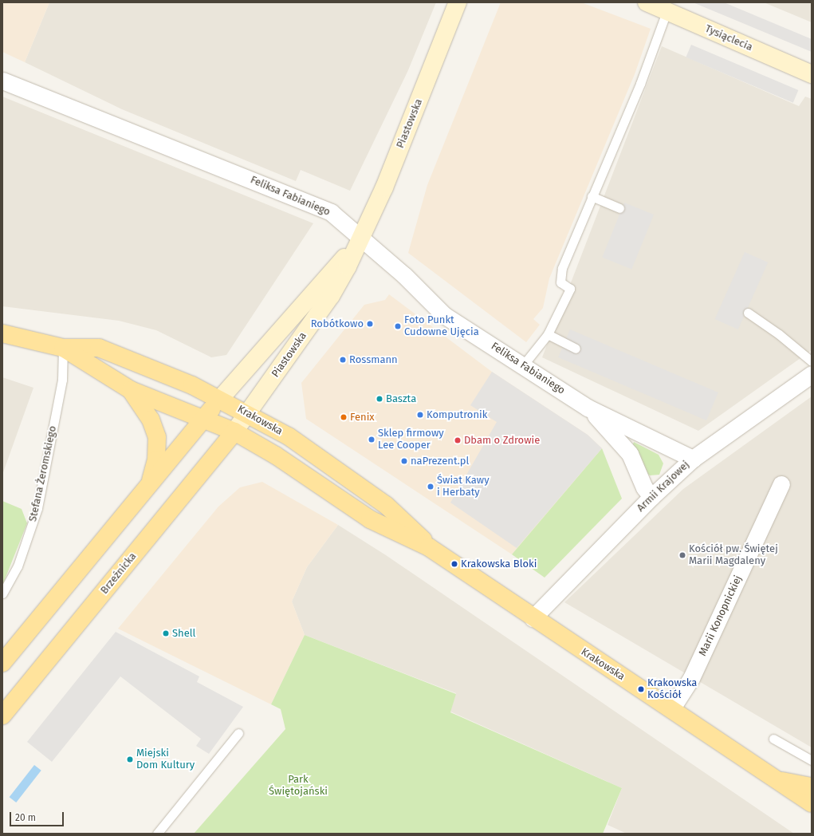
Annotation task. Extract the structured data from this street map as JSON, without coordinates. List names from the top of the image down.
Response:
{
  "streets": {
    "main road": ["Krakowska", "Brzeźnicka"],
    "street": [
      "Tysiąclecia",
      "Piastowska",
      "Feliksa Fabianiego",
      "Armii Krajowej",
      "Marii Konopnickiej"
    ],
    "lane": ["Stefana Żeromskiego"]
  },
  "crossings": [
    ["Piastowska", "Feliksa Fabianiego"],
    ["Piastowska", "Krakowska"],
    ["Piastowska", "Brzeźnicka"],
    ["Feliksa Fabianiego", "Armii Krajowej"],
    ["Krakowska", "Stefana Żeromskiego"],
    ["Krakowska", "Armii Krajowej"],
    ["Krakowska", "Brzeźnicka"],
    ["Krakowska", "Marii Konopnickiej"]
  ],
  "parks": ["Park Świętojański"],
  "places": [
    "Robótkowo",
    "Foto Punkt Cudowne Ujęcia",
    "Rossmann",
    "Baszta",
    "Komputronik",
    "Fenix",
    "Sklep firmowy Lee Cooper",
    "Dbam o Zdrowie",
    "naPrezent.pl",
    "Świat Kawy i Herbaty",
    "Kościół pw. Świętej Marii Magdaleny",
    "Krakowska Bloki",
    "Shell",
    "Krakowska Kościół",
    "Miejski Dom Kultury"
  ],
  "scale_bar": "20 m"
}
